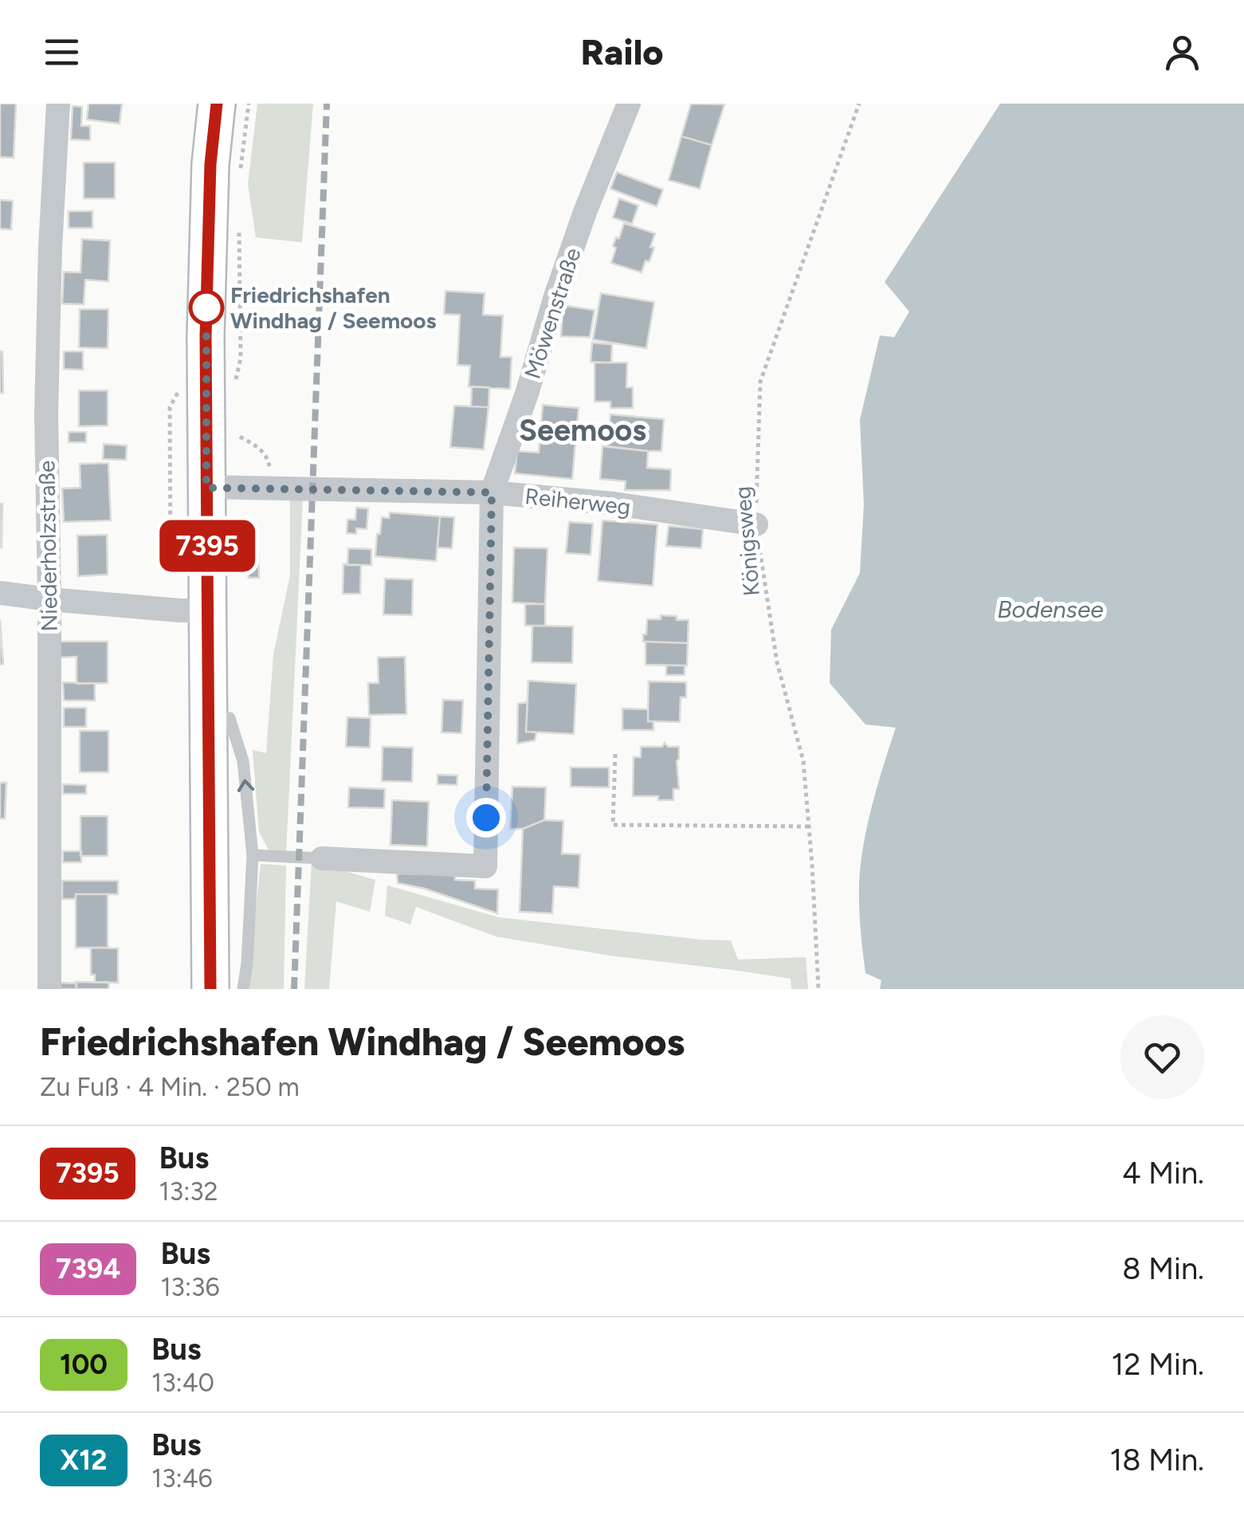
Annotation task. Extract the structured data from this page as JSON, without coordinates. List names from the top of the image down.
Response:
{
  "streets": {
    "street": ["Möwenstraße", "Reiherweg", "Niederholzstraße"],
    "path": ["Königsweg"]
  },
  "crossings": [
    ["Möwenstraße", "Reiherweg"],
    ["Reiherweg", "Königsweg"]
  ],
  "districts": ["Seemoos"],
  "water": ["Bodensee"],
  "places": ["Friedrichshafen Windhag / Seemoos"],
  "lines": ["bus line 7395"],
  "page": {
    "header": "Railo",
    "on_map": "7395",
    "heading": ["Friedrichshafen Windhag / Seemoos", "Zu Fuß · 4 Min. · 250 m"],
    "list": [
      {
        "mark": "7395",
        "name": "Bus",
        "note": "13:32",
        "value": "4 Min."
      },
      {
        "mark": "7394",
        "name": "Bus",
        "note": "13:36",
        "value": "8 Min."
      },
      {
        "mark": "100",
        "name": "Bus",
        "note": "13:40",
        "value": "12 Min."
      },
      {
        "mark": "X12",
        "name": "Bus",
        "note": "13:46",
        "value": "18 Min."
      }
    ]
  }
}
